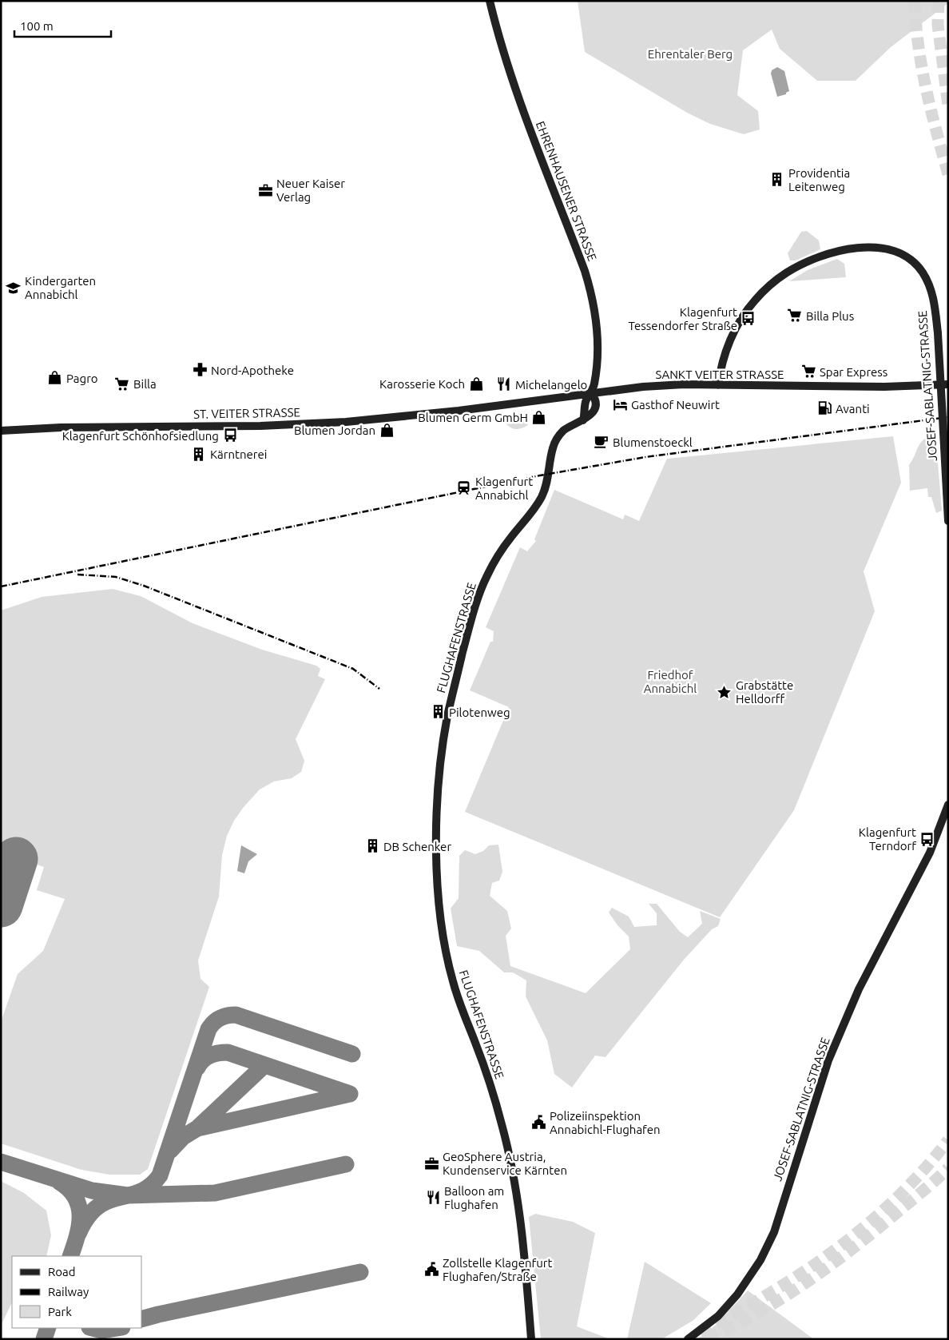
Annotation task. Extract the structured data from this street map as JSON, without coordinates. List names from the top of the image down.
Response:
{
  "streets": {
    "main road": [
      "EHRENHAUSENER STRASSE",
      "SANKT VEITER STRASSE",
      "JOSEF-SABLATNIG-STRASSE",
      "ST. VEITER STRASSE",
      "FLUGHAFENSTRASSE"
    ]
  },
  "crossings": [
    ["EHRENHAUSENER STRASSE", "SANKT VEITER STRASSE"],
    ["EHRENHAUSENER STRASSE", "FLUGHAFENSTRASSE"],
    ["SANKT VEITER STRASSE", "JOSEF-SABLATNIG-STRASSE"],
    ["SANKT VEITER STRASSE", "ST. VEITER STRASSE"],
    ["SANKT VEITER STRASSE", "FLUGHAFENSTRASSE"]
  ],
  "parks": ["Ehrentaler Berg", "Friedhof Annabichl"],
  "places": {
    "building": [
      "Providentia Leitenweg",
      "Kärntnerei",
      "Pilotenweg",
      "DB Schenker"
    ],
    "office": ["Neuer Kaiser Verlag", "GeoSphere Austria, Kundenservice Kärnten"],
    "school or university": ["Kindergarten Annabichl"],
    "supermarket": ["Billa Plus", "Spar Express", "Billa"],
    "bus stop": ["Klagenfurt Tessendorfer Straße", "Klagenfurt Schönhofsiedlung", "Klagenfurt Terndorf"],
    "pharmacy": ["Nord-Apotheke"],
    "shop": [
      "Pagro",
      "Karosserie Koch",
      "Blumen Germ GmbH",
      "Blumen Jordan"
    ],
    "restaurant": ["Michelangelo", "Balloon am Flughafen"],
    "hotel": ["Gasthof Neuwirt"],
    "fuel station": ["Avanti"],
    "cafe": ["Blumenstoeckl"],
    "station": ["Klagenfurt Annabichl"],
    "place": ["Grabstätte Helldorff"],
    "public building": ["Polizeiinspektion Annabichl-Flughafen", "Zollstelle Klagenfurt Flughafen/Straße"]
  },
  "legend": ["Road", "Railway", "Park"],
  "scale_bar": "100 m"
}
